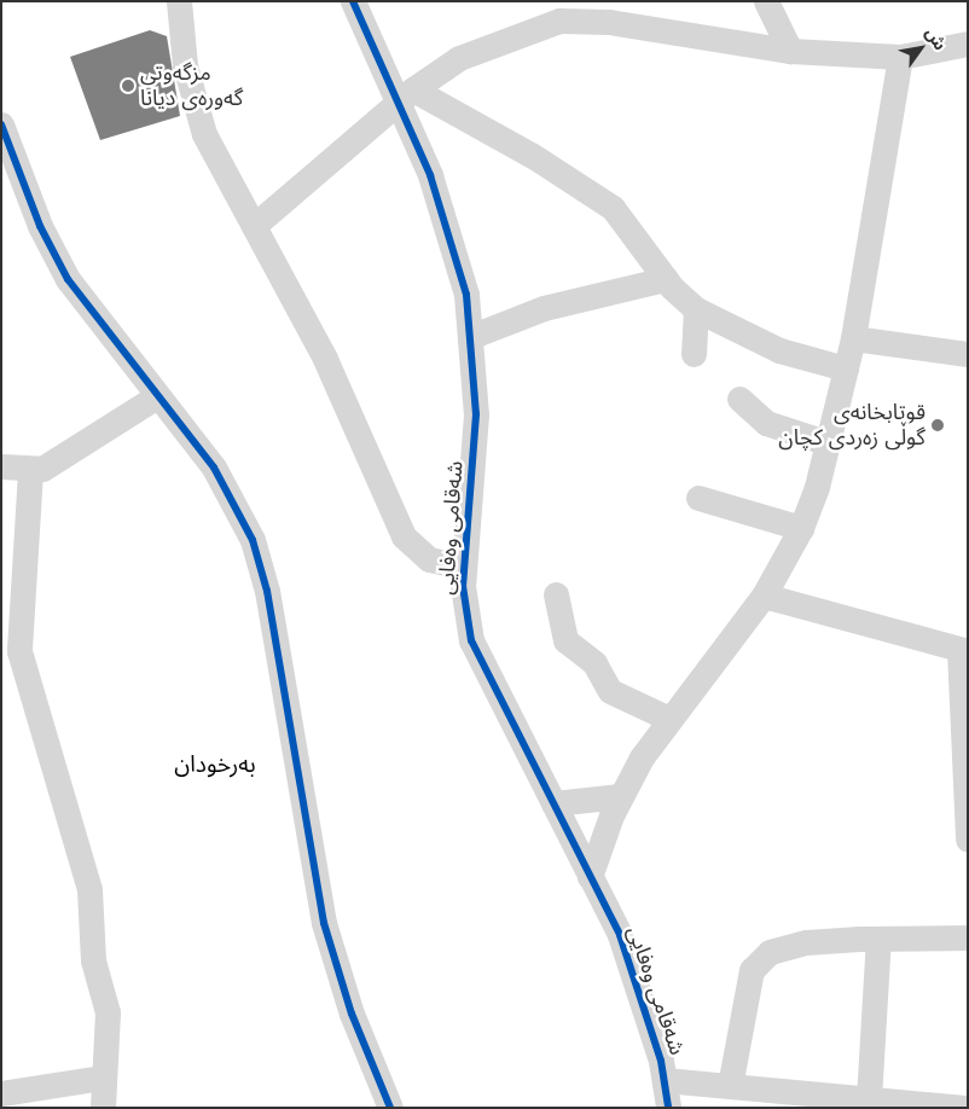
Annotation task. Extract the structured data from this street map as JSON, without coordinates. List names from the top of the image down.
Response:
{
  "streets": {
    "street": ["شەقامی وەفایی"]
  },
  "districts": ["بەرخودان"],
  "places": ["مزگەوتی گەورەی دیانا", "قوتابخانەی گوڵی زەردی کچان"],
  "north": "top right"
}
